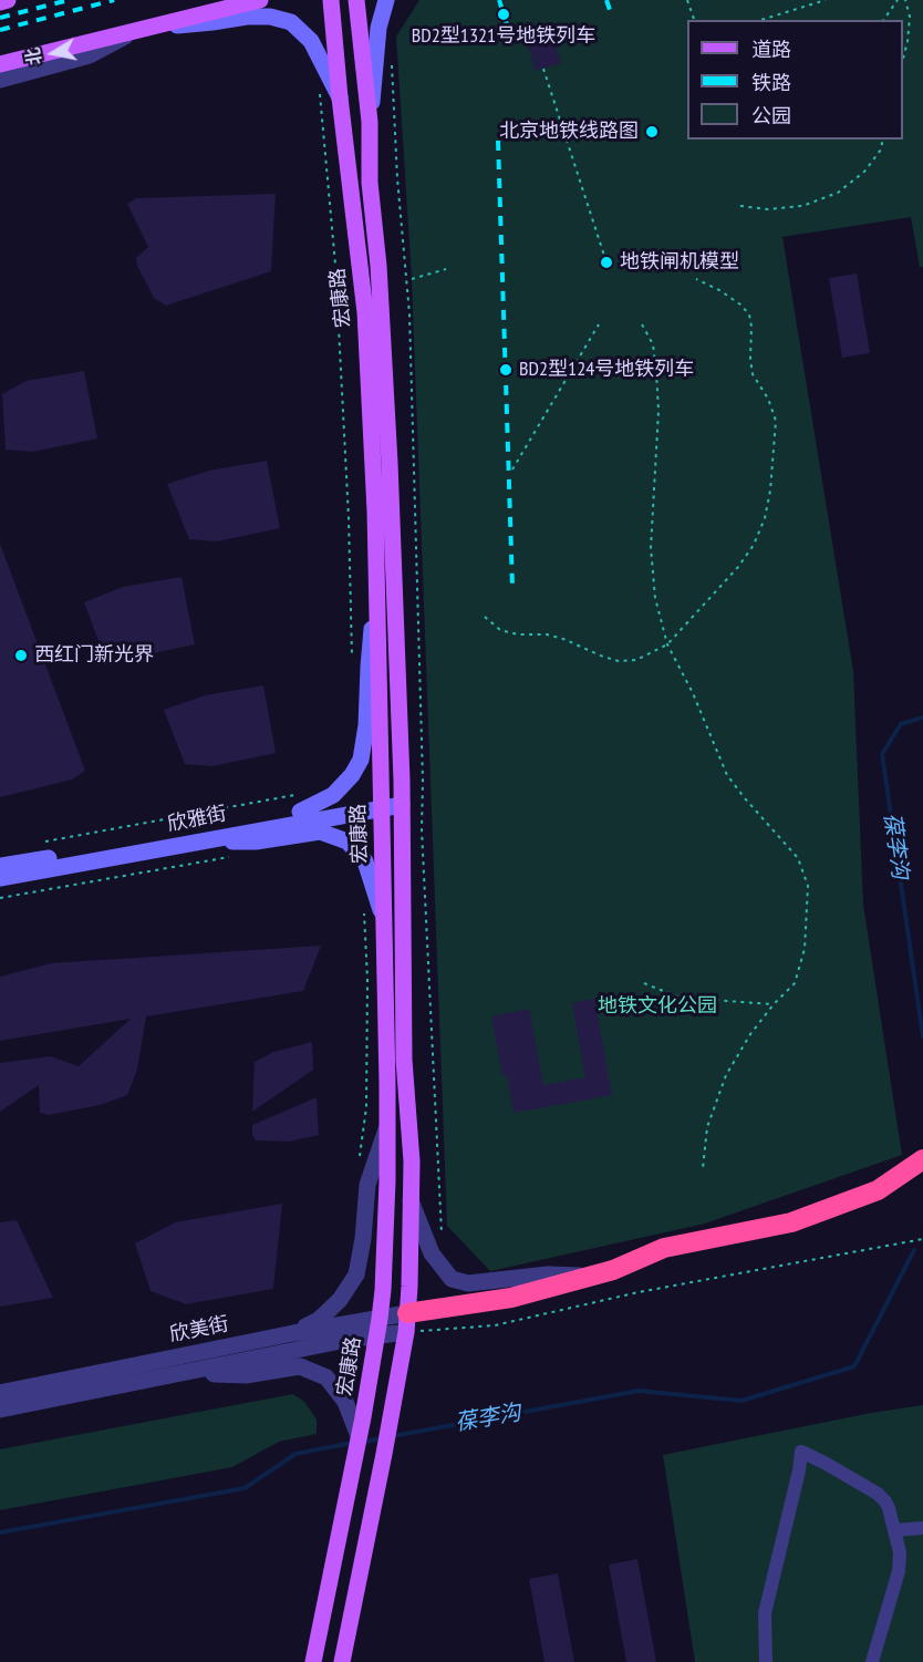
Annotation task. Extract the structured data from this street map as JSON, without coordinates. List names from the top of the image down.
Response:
{
  "streets": {
    "main road": ["宏康路", "欣雅街"],
    "street": ["欣美街"]
  },
  "crossings": [
    ["宏康路", "欣雅街"],
    ["宏康路", "欣美街"]
  ],
  "water": ["葆李沟"],
  "parks": ["地铁文化公园"],
  "places": [
    "BD2型1321号地铁列车",
    "北京地铁线路图",
    "地铁闸机模型",
    "BD2型124号地铁列车",
    "西红门新光界"
  ],
  "legend": ["道路", "铁路", "公园"],
  "north": "left"
}
